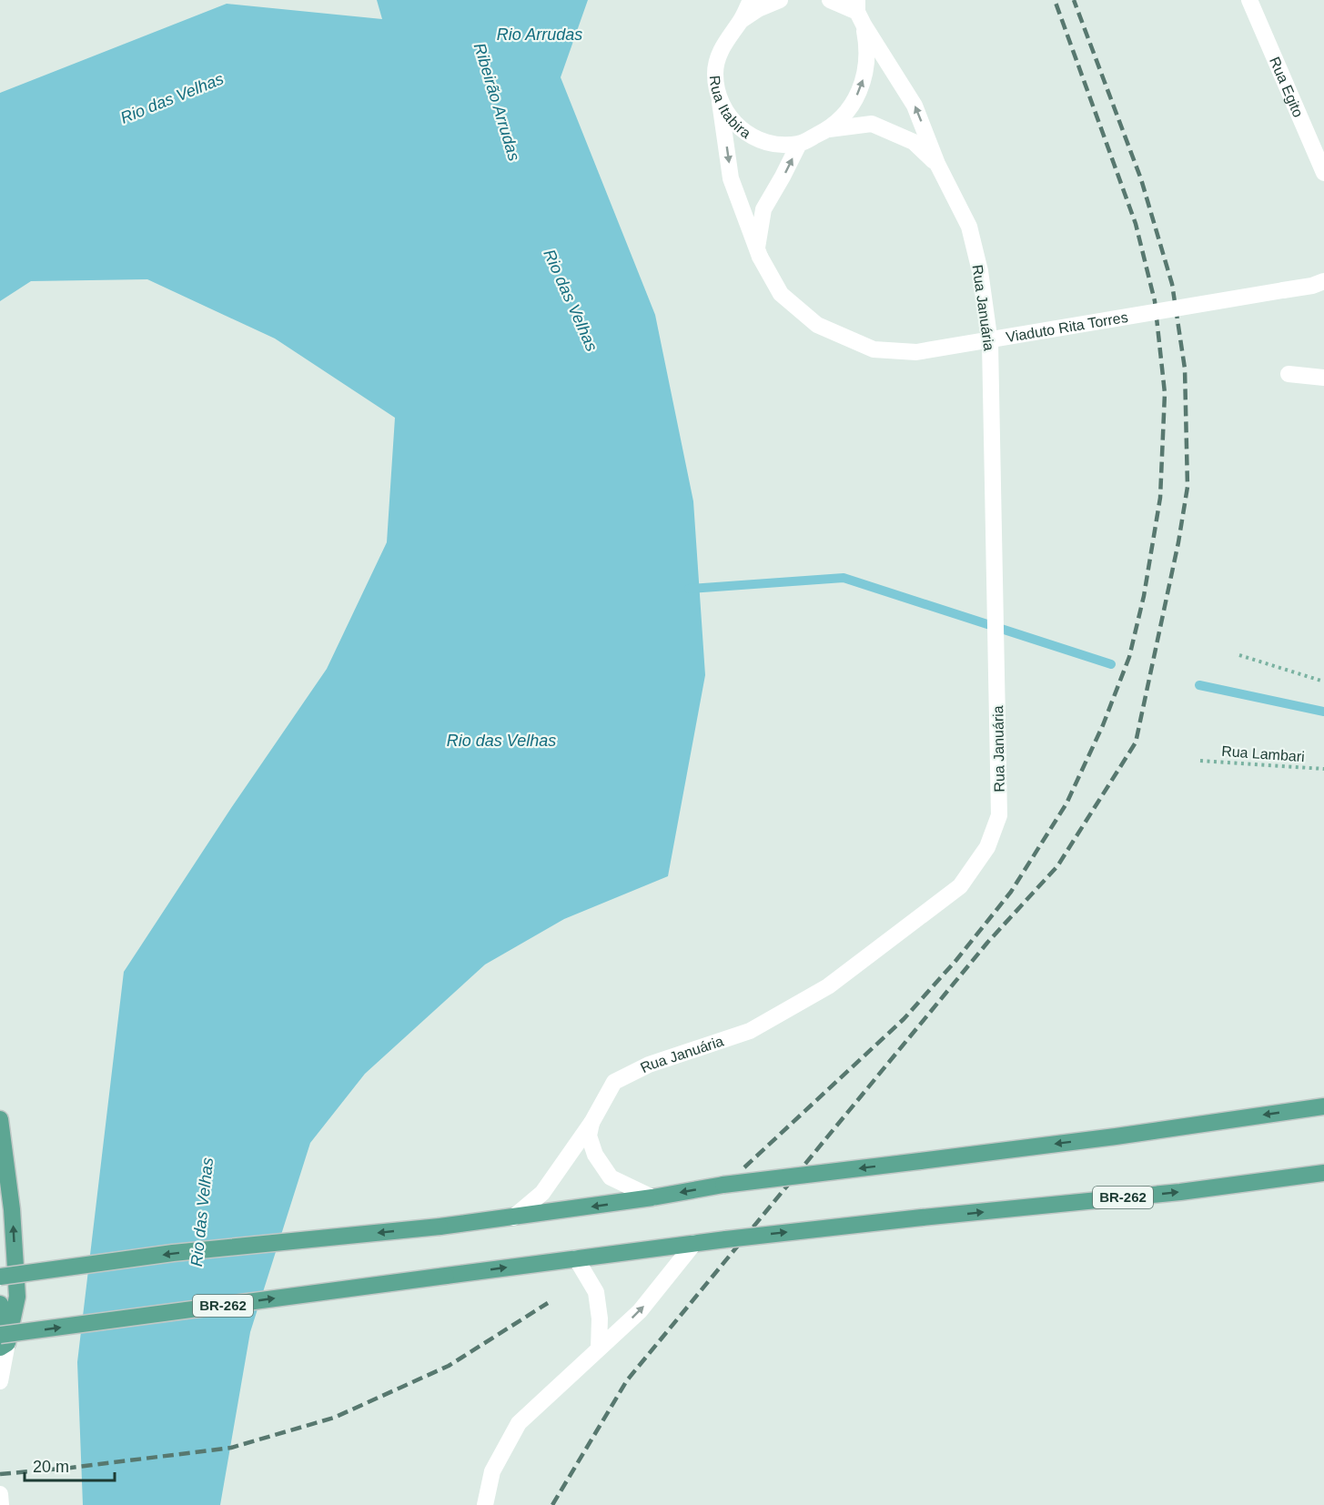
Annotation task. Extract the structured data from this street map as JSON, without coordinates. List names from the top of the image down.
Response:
{
  "streets": {
    "main road": ["BR-262"],
    "street": [
      "Rua Egito",
      "Rua Itabira",
      "Rua Januária",
      "Viaduto Rita Torres"
    ],
    "path": ["Rua Lambari"]
  },
  "crossings": [
    ["Rua Itabira", "Rua Januária"],
    ["Rua Itabira", "Viaduto Rita Torres"]
  ],
  "water": ["Rio Arrudas", "Rio das Velhas", "Ribeirão Arrudas"],
  "scale_bar": "20 m"
}
